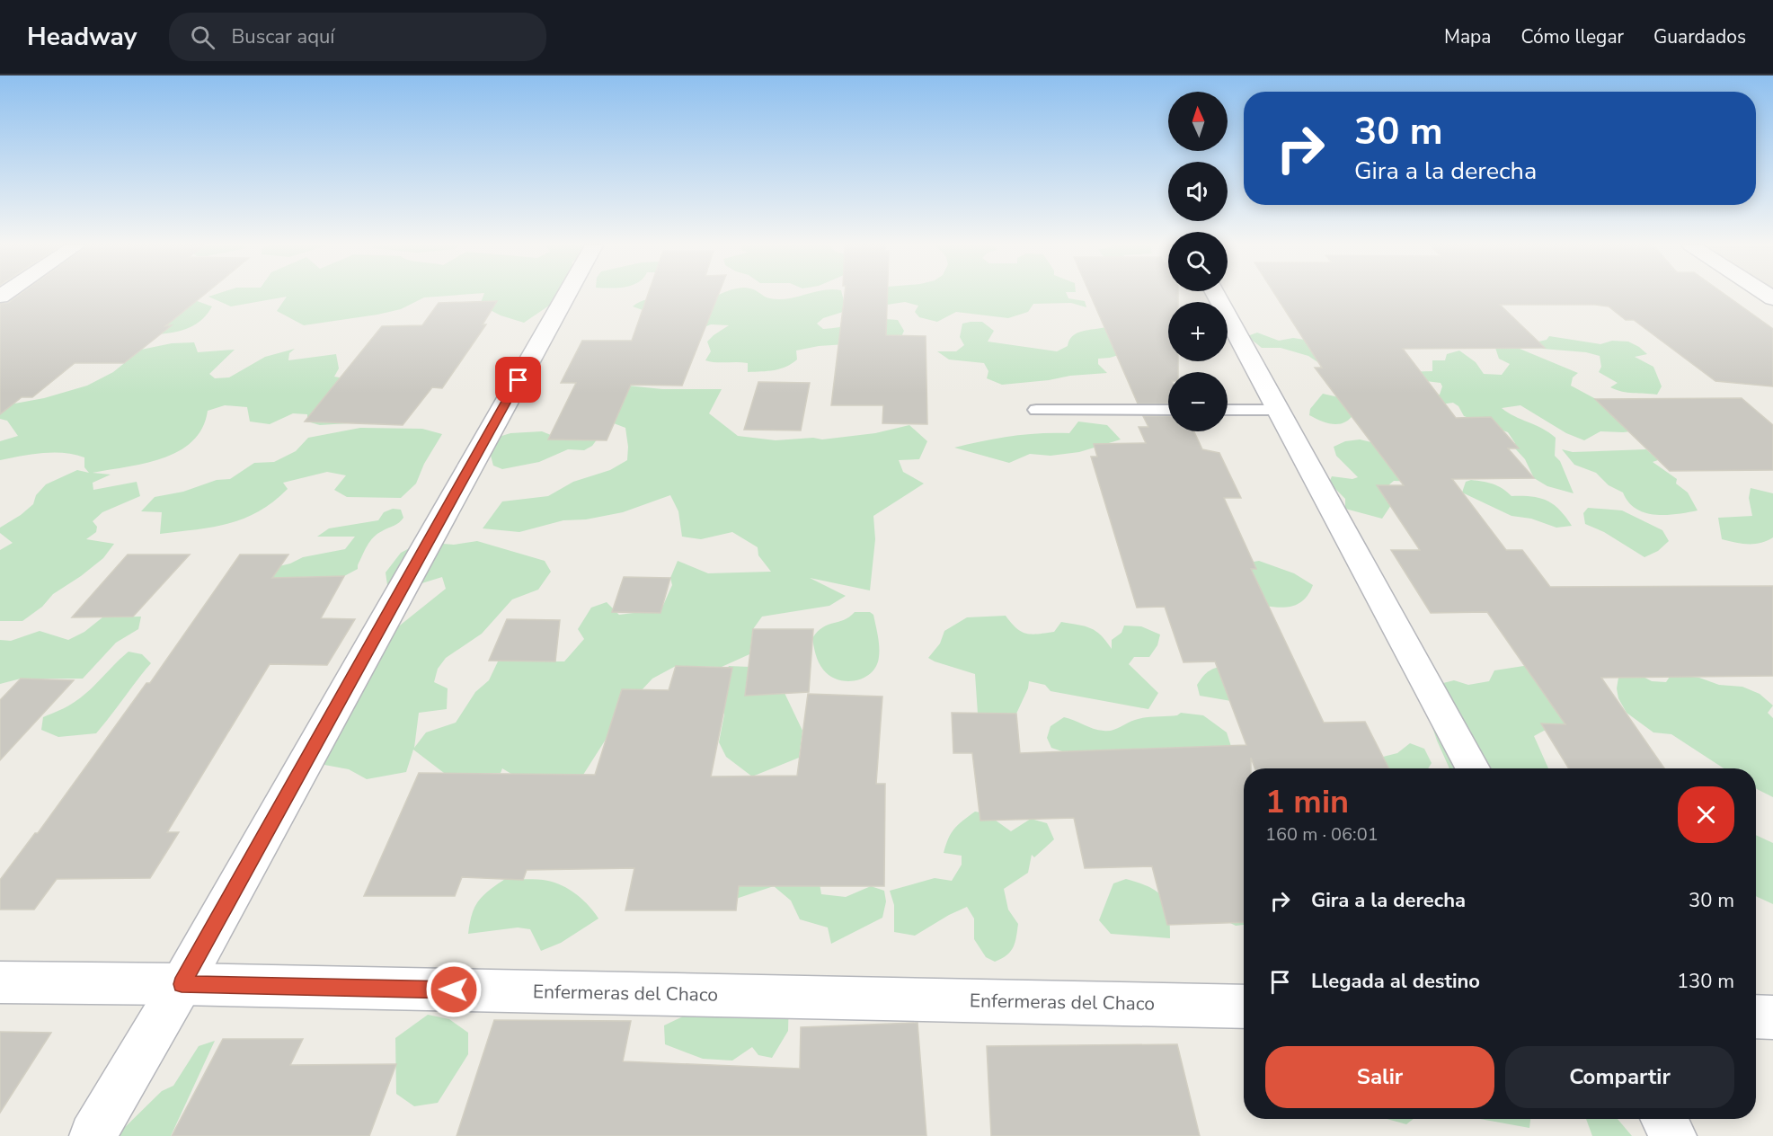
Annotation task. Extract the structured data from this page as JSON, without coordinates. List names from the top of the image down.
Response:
{
  "streets": {
    "street": ["Enfermeras del Chaco"]
  },
  "north": "top",
  "page": {
    "header": "Headway",
    "search": "Buscar aquí",
    "nav": ["Mapa", "Cómo llegar", "Guardados"],
    "map_buttons": ["+", "−"],
    "turn": ["30 m", "Gira a la derecha"],
    "heading": ["1 min", "160 m · 06:01"],
    "list": [
      {
        "name": "Gira a la derecha",
        "value": "30 m"
      },
      {
        "name": "Llegada al destino",
        "value": "130 m"
      }
    ],
    "buttons": ["Salir", "Compartir"]
  }
}
